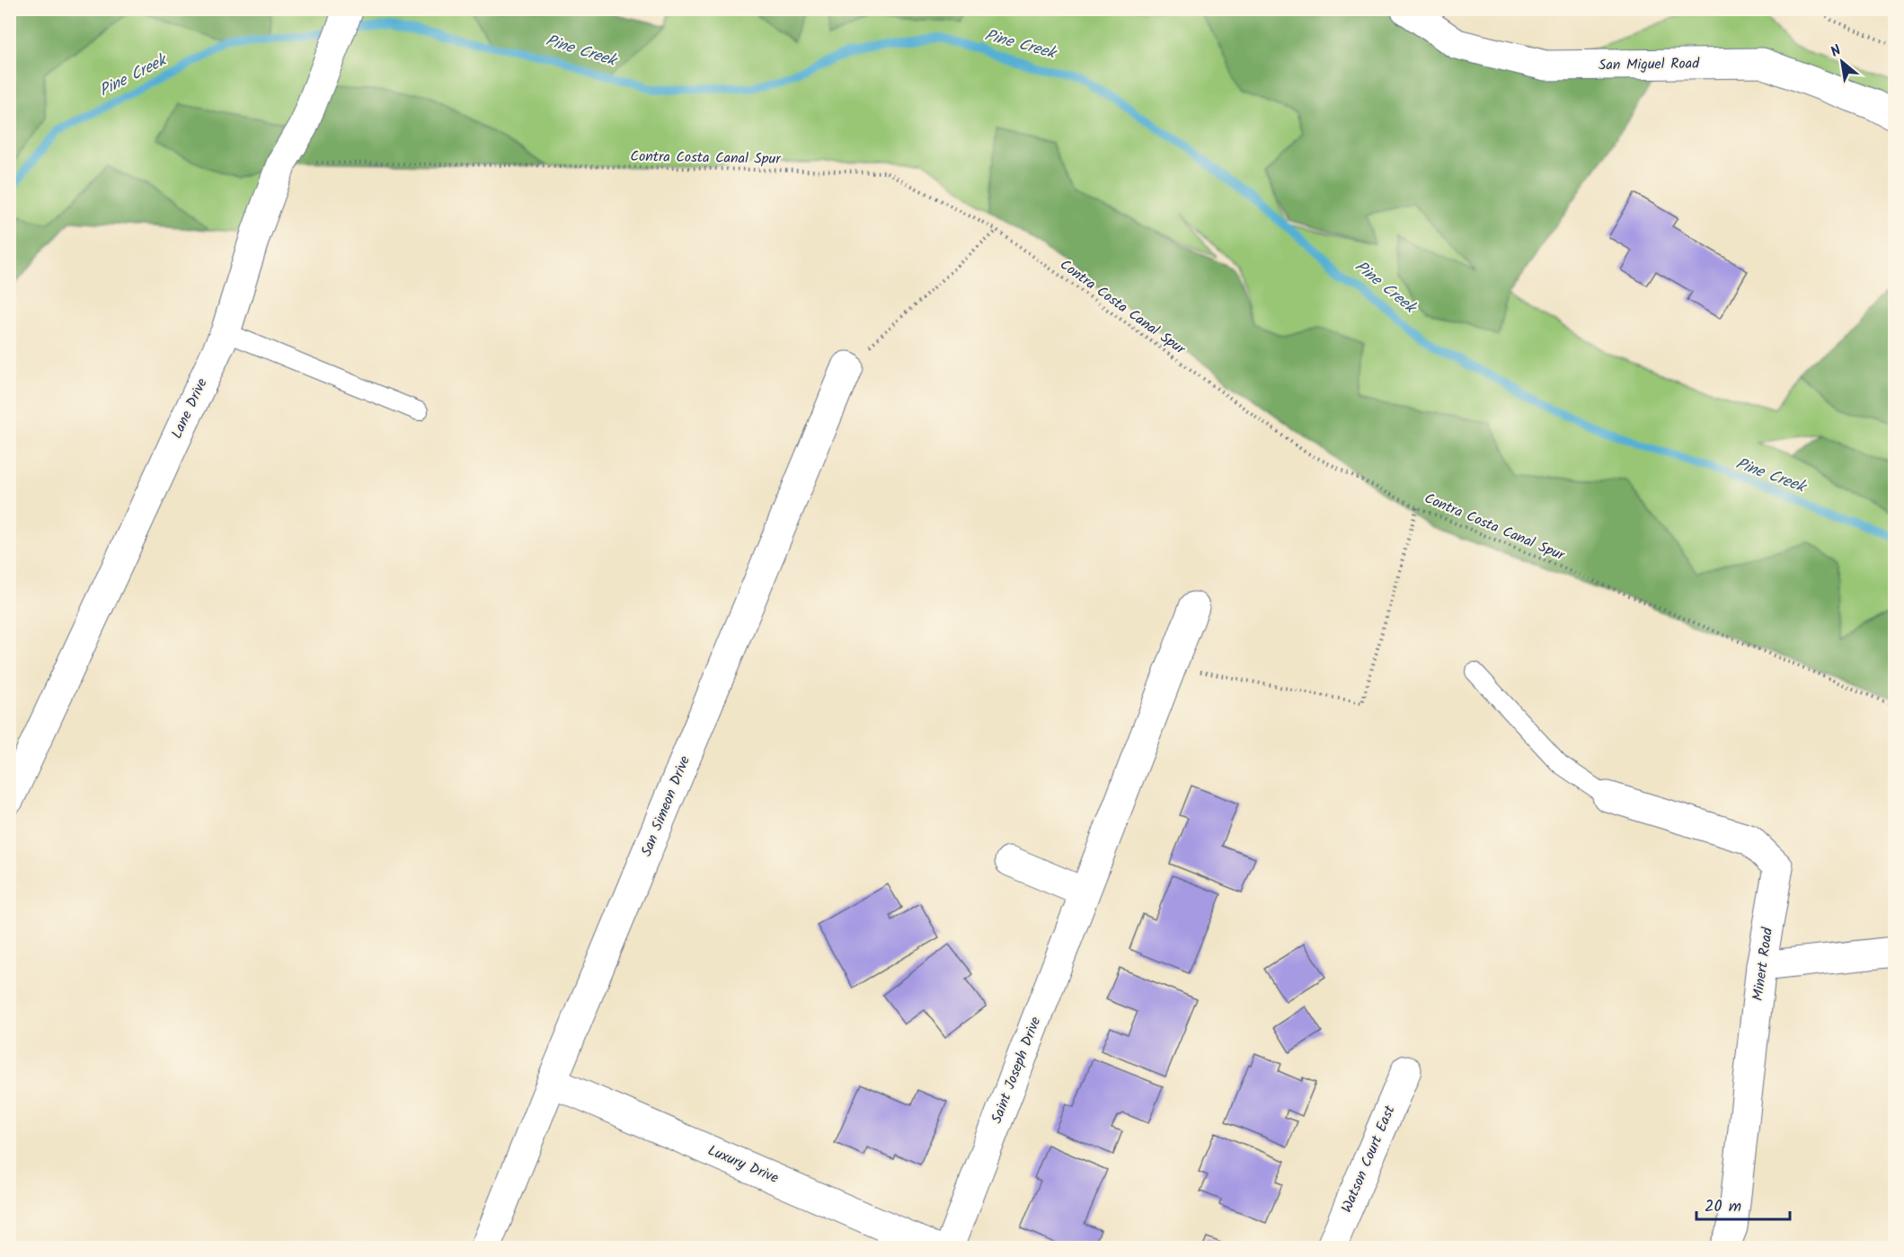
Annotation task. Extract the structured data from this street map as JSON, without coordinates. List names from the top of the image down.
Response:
{
  "streets": {
    "street": [
      "San Miguel Road",
      "Lane Drive",
      "San Simeon Drive",
      "Minert Road",
      "Saint Joseph Drive",
      "Watson Court East",
      "Luxury Drive"
    ],
    "path": ["Contra Costa Canal Spur"]
  },
  "crossings": [
    ["Contra Costa Canal Spur", "Lane Drive"],
    ["San Simeon Drive", "Luxury Drive"]
  ],
  "water": ["Pine Creek"],
  "scale_bar": "20 m",
  "north": "top left"
}
